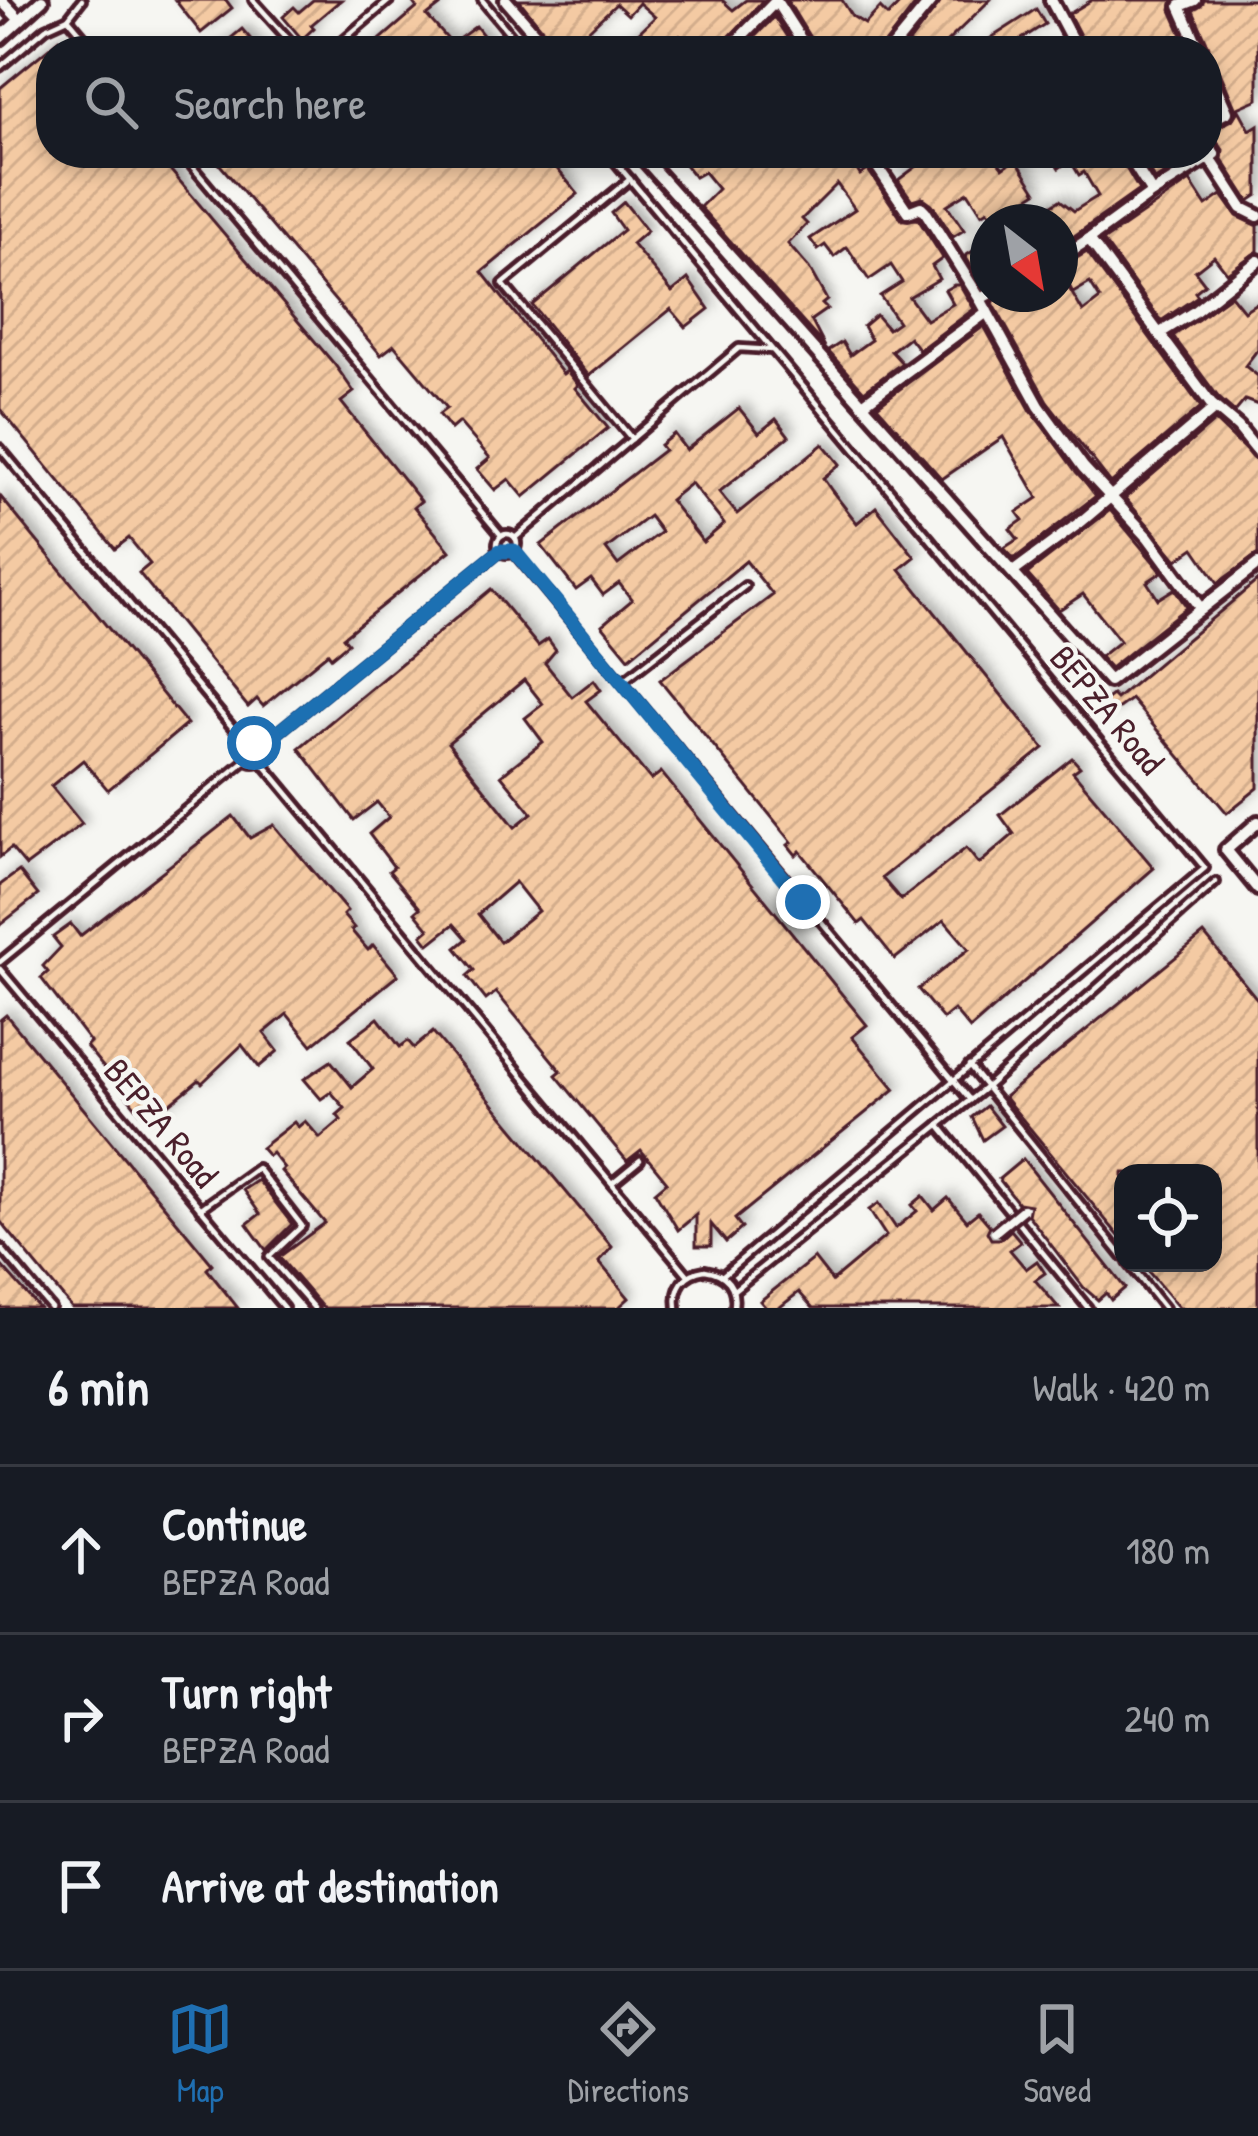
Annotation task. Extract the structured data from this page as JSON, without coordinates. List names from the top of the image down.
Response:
{
  "streets": {
    "lane": ["BEPZA Road"]
  },
  "north": "bottom right",
  "page": {
    "search": "Search here",
    "heading": ["6 min", "Walk · 420 m"],
    "list": [
      ["Continue", "BEPZA Road", "180 m"],
      ["Turn right", "BEPZA Road", "240 m"],
      "Arrive at destination"
    ],
    "nav": ["Map", "Directions", "Saved"]
  }
}
